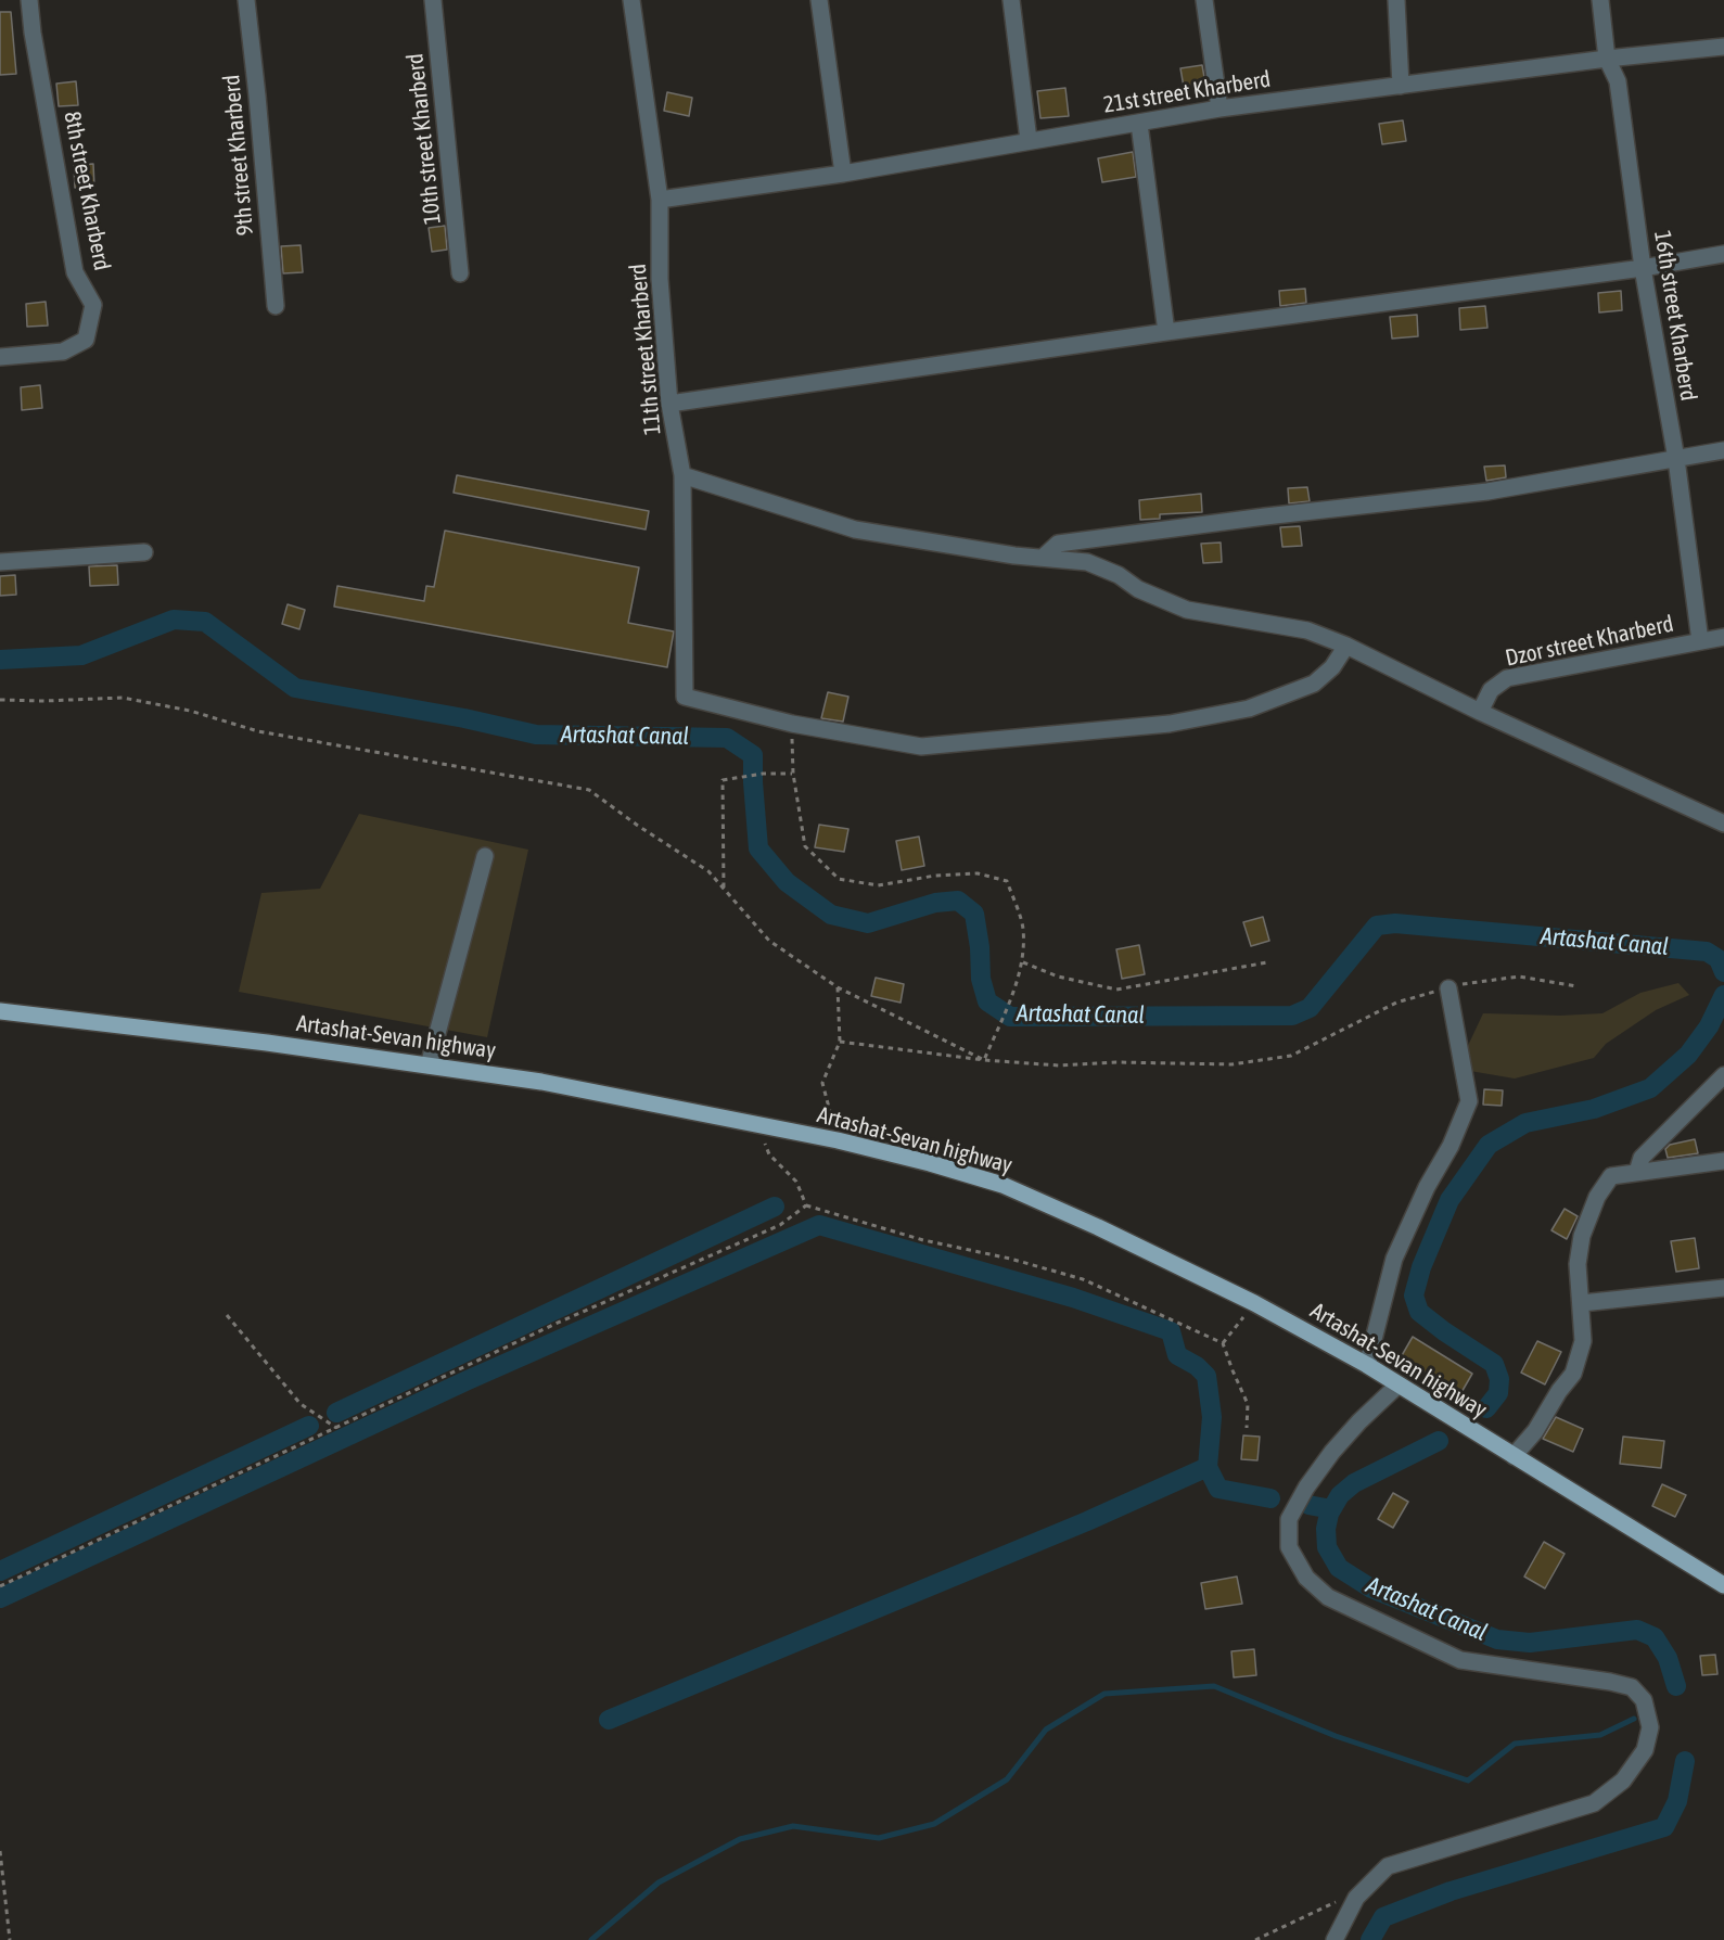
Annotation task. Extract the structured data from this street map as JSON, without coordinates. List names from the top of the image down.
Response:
{
  "streets": {
    "main road": ["Artashat-Sevan highway"],
    "street": [
      "21st street Kharberd",
      "10th street Kharberd",
      "9th street Kharberd",
      "8th street Kharberd",
      "16th street Kharberd",
      "11th street Kharberd",
      "Dzor street Kharberd"
    ]
  },
  "crossings": [
    ["21st street Kharberd", "16th street Kharberd"],
    ["21st street Kharberd", "11th street Kharberd"],
    ["16th street Kharberd", "Dzor street Kharberd"]
  ],
  "water": ["Artashat Canal"]
}
